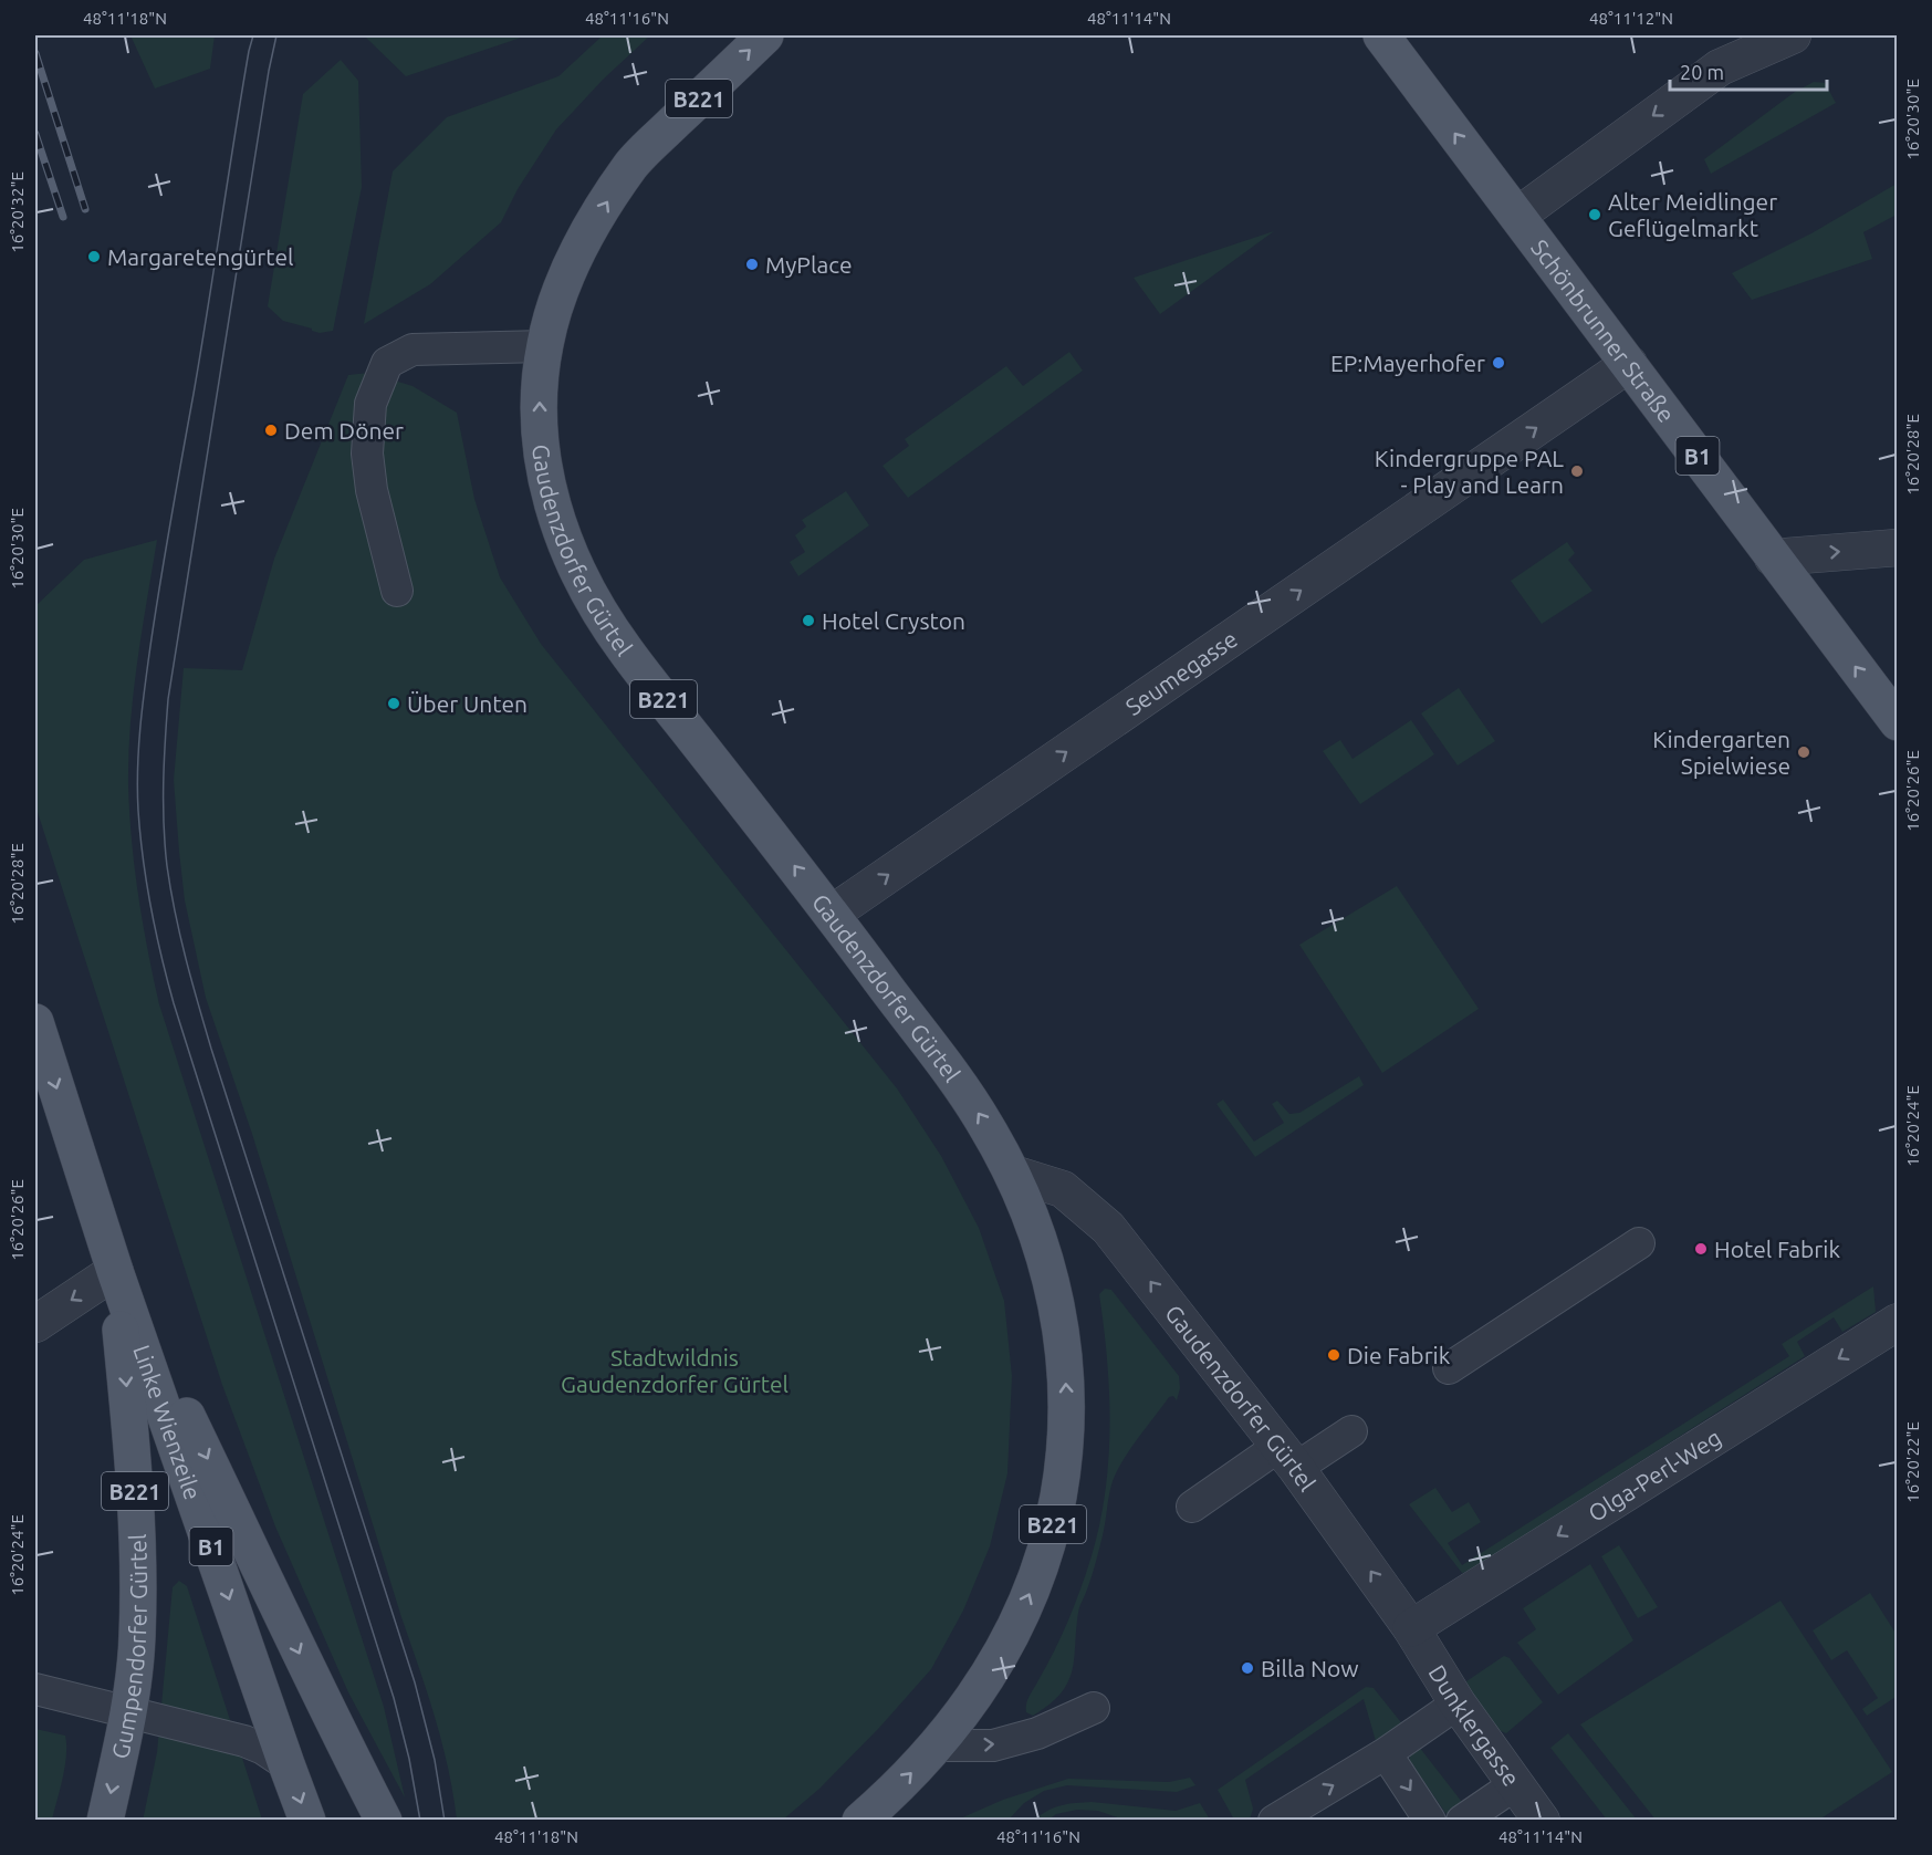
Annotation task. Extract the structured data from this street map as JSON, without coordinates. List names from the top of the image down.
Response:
{
  "streets": {
    "main road": [
      "B221",
      "Schönbrunner Straße",
      "B1",
      "Gaudenzdorfer Gürtel",
      "Linke Wienzeile",
      "Gumpendorfer Gürtel"
    ],
    "street": ["Seumegasse", "Olga-Perl-Weg", "Dunklergasse"]
  },
  "crossings": [
    ["Schönbrunner Straße", "Seumegasse"],
    ["Gaudenzdorfer Gürtel", "Seumegasse"],
    ["Gaudenzdorfer Gürtel", "Olga-Perl-Weg"],
    ["Gaudenzdorfer Gürtel", "Dunklergasse"],
    ["Linke Wienzeile", "Gumpendorfer Gürtel"],
    ["Olga-Perl-Weg", "Dunklergasse"]
  ],
  "one_way": [
    "Schönbrunner Straße",
    "Gaudenzdorfer Gürtel",
    "Seumegasse",
    "Olga-Perl-Weg",
    "Gumpendorfer Gürtel"
  ],
  "parks": ["Stadtwildnis Gaudenzdorfer Gürtel"],
  "places": [
    "Alter Meidlinger Geflügelmarkt",
    "Margaretengürtel",
    "MyPlace",
    "EP:Mayerhofer",
    "Dem Döner",
    "Kindergruppe PAL - Play and Learn",
    "Hotel Cryston",
    "Über Unten",
    "Kindergarten Spielwiese",
    "Hotel Fabrik",
    "Die Fabrik",
    "Billa Now"
  ],
  "scale_bar": "20 m",
  "coordinates": [
    "48°11'18\"N",
    "48°11'16\"N",
    "48°11'14\"N",
    "48°11'12\"N",
    "16°20'30\"E",
    "16°20'32\"E",
    "16°20'28\"E",
    "16°20'26\"E",
    "16°20'24\"E",
    "16°20'22\"E"
  ]
}
